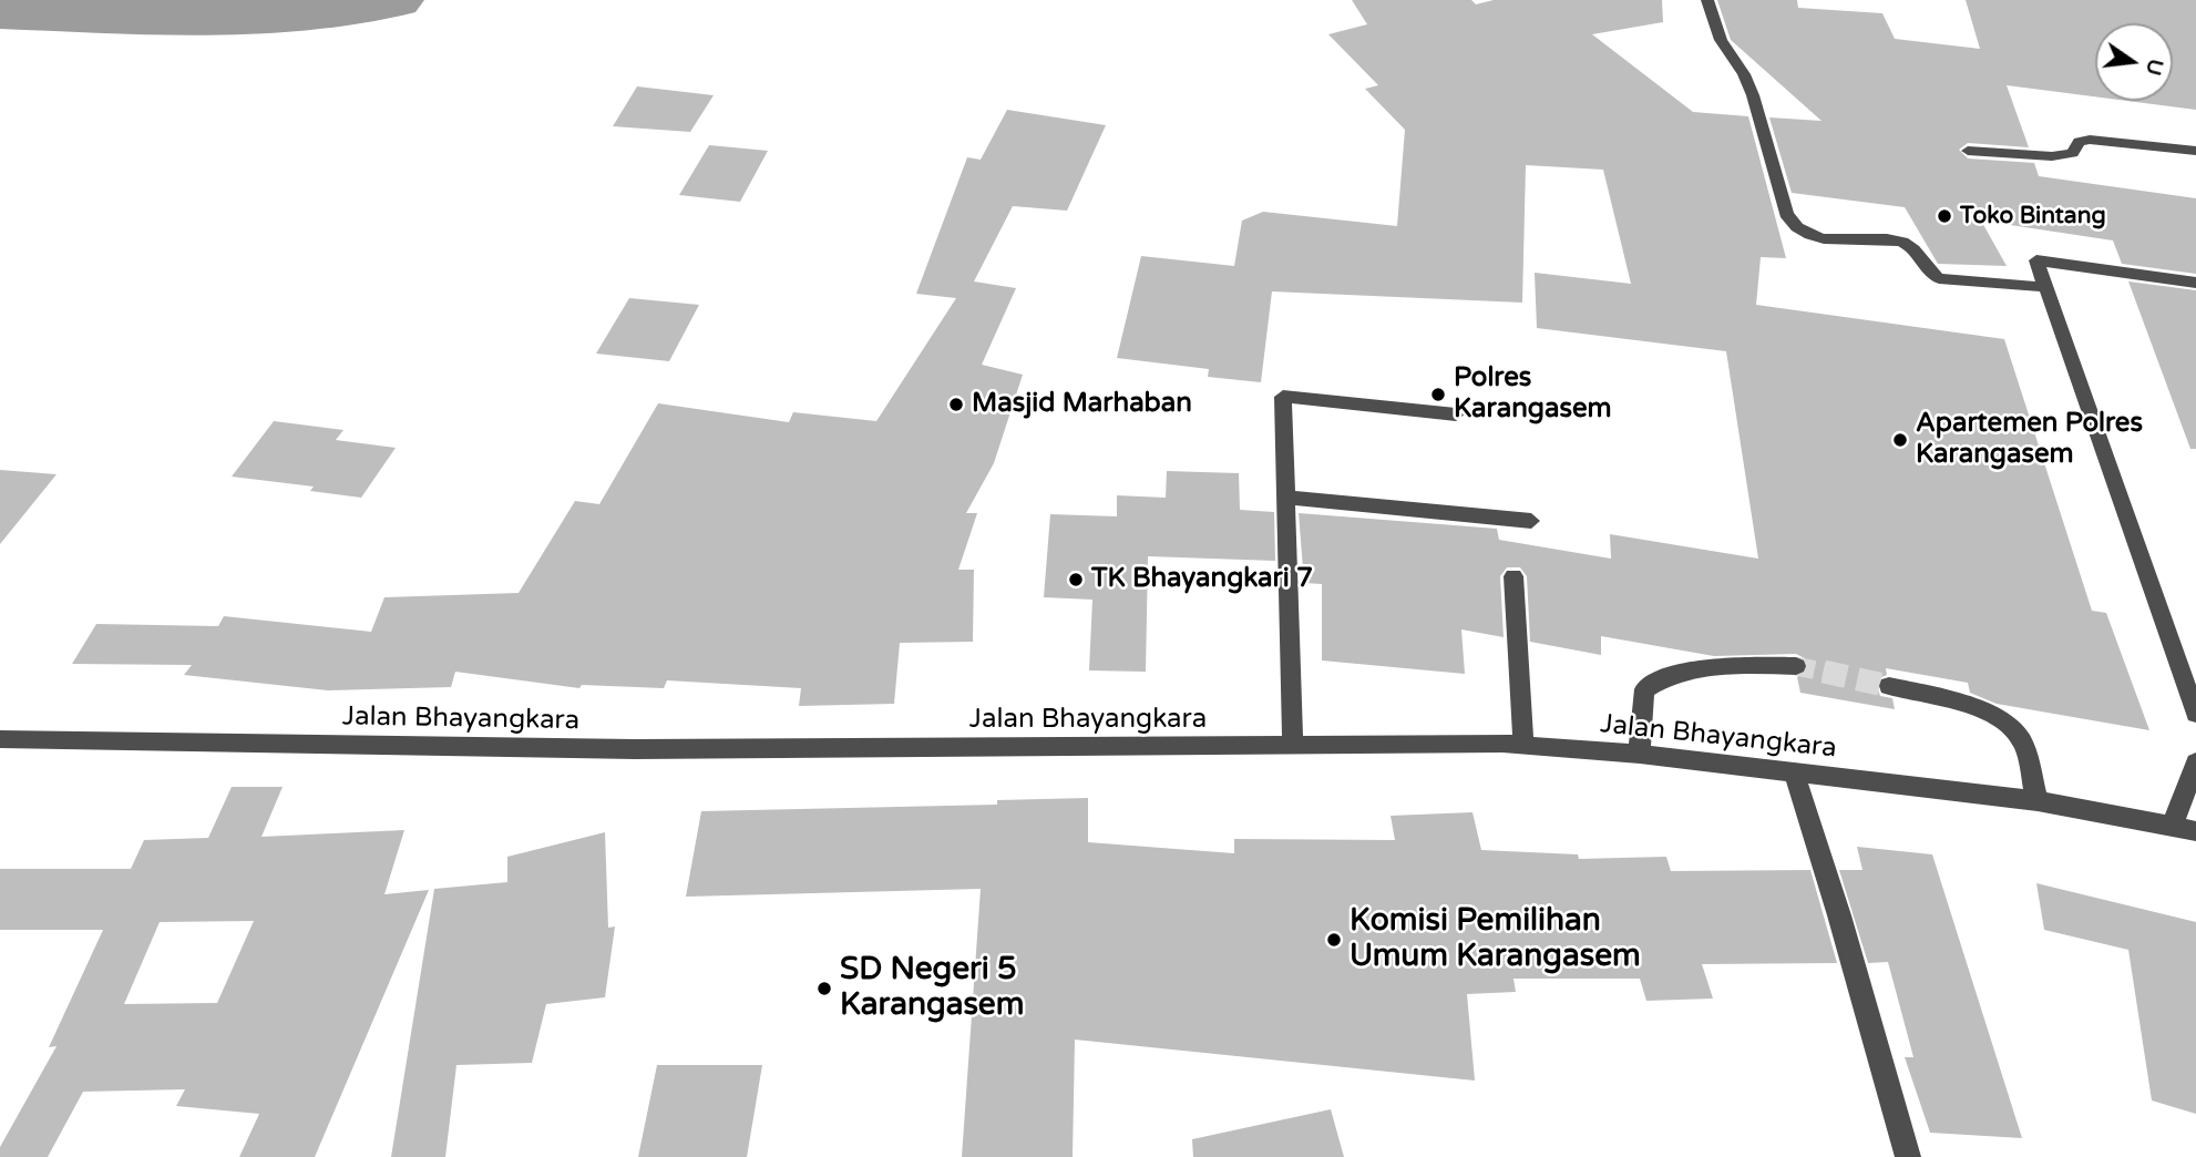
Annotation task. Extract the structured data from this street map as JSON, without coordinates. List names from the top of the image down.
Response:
{
  "streets": {
    "street": ["Jalan Bhayangkara"]
  },
  "places": [
    "Toko Bintang",
    "Polres Karangasem",
    "Masjid Marhaban",
    "Apartemen Polres Karangasem",
    "TK Bhayangkari 7",
    "Komisi Pemilihan Umum Karangasem",
    "SD Negeri 5 Karangasem"
  ],
  "north": "right"
}
